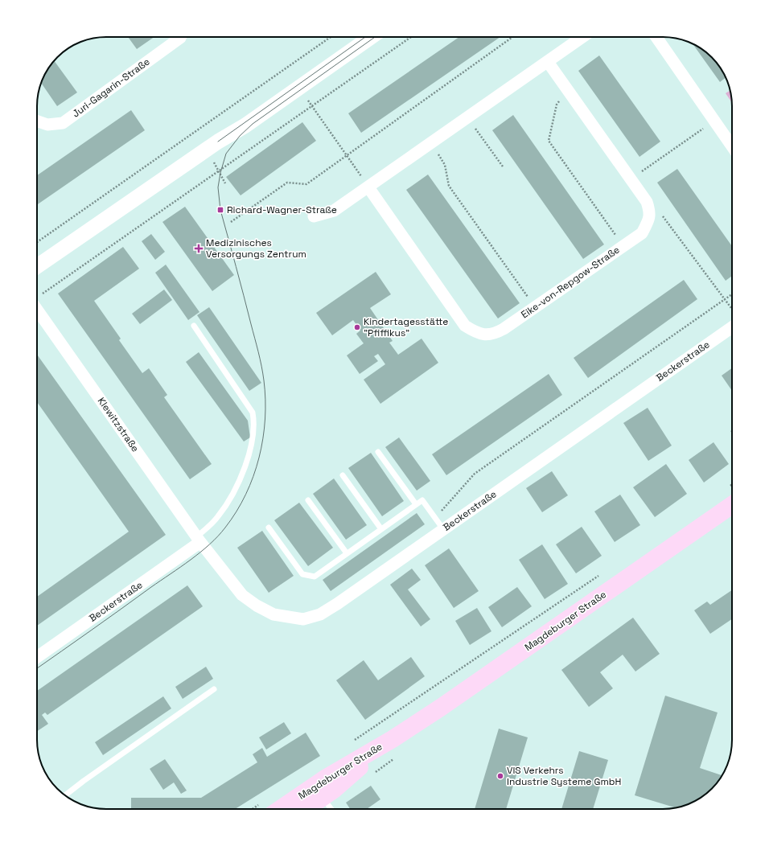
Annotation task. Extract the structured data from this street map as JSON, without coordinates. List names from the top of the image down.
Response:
{
  "streets": {
    "main road": ["Magdeburger Straße"],
    "street": [
      "Juri-Gagarin-Straße",
      "Eike-von-Repgow-Straße",
      "Beckerstraße",
      "Klewitzstraße"
    ]
  },
  "crossings": [
    ["Beckerstraße", "Klewitzstraße"]
  ],
  "places": {
    "transit": ["Richard-Wagner-Straße"],
    "health": ["Medizinisches Versorgungs Zentrum"],
    "other": ["Kindertagesstätte \"Pfiffikus\"", "VIS Verkehrs Industrie Systeme GmbH"]
  }
}
